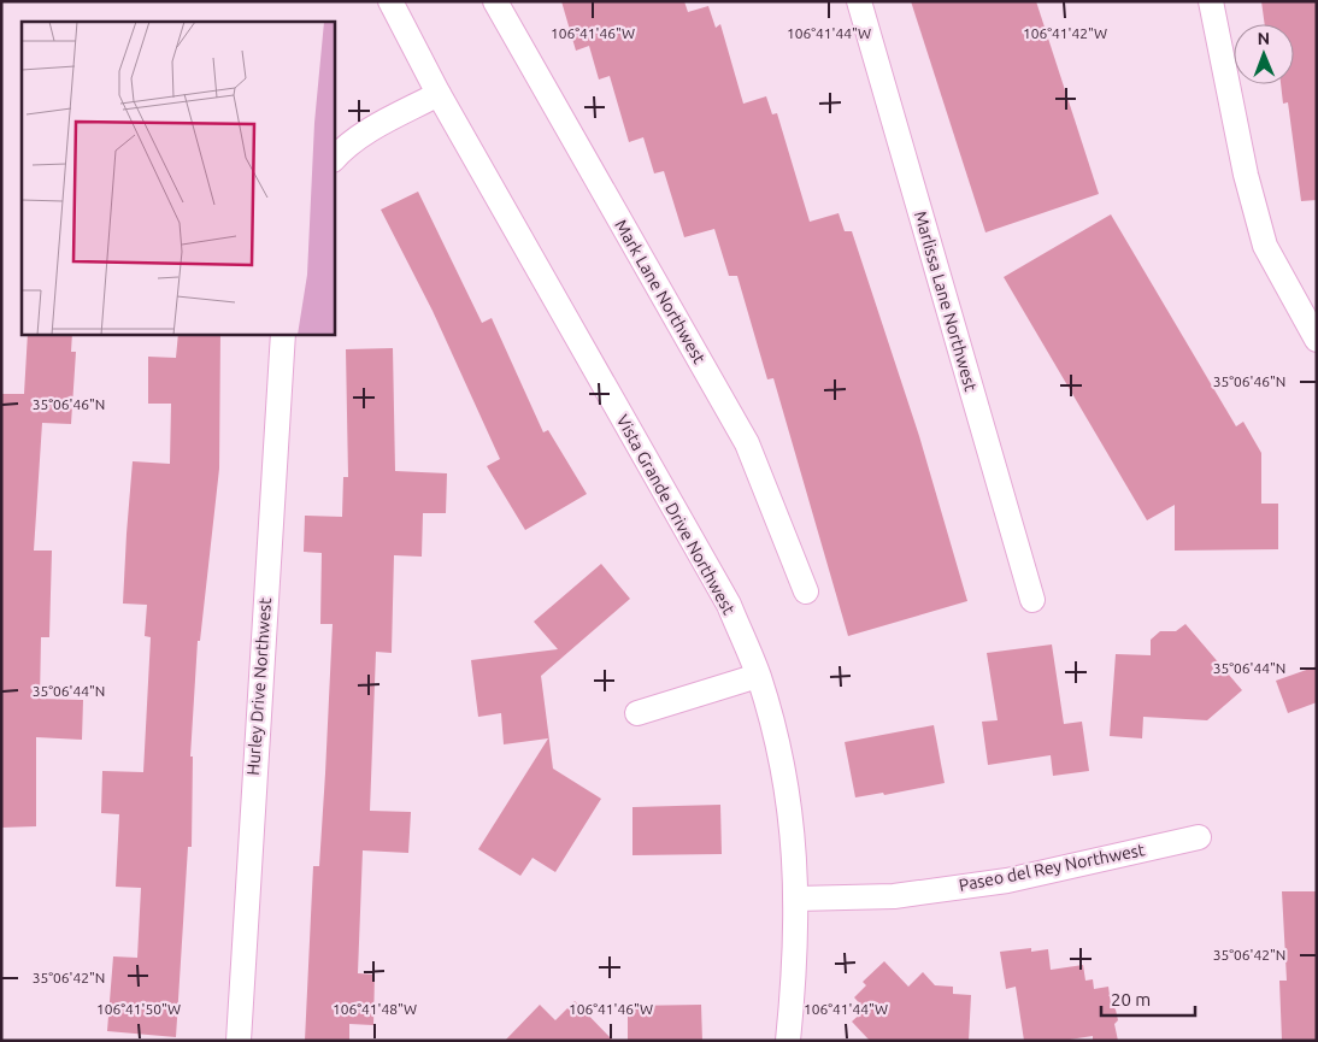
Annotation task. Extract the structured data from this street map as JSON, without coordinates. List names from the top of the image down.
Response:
{
  "streets": {
    "street": [
      "Mark Lane Northwest",
      "Marlissa Lane Northwest",
      "Vista Grande Drive Northwest",
      "Hurley Drive Northwest",
      "Paseo del Rey Northwest"
    ]
  },
  "crossings": [
    ["Vista Grande Drive Northwest", "Paseo del Rey Northwest"]
  ],
  "scale_bar": "20 m",
  "north": "top",
  "coordinates": [
    "106°41'46\"W",
    "106°41'44\"W",
    "106°41'42\"W",
    "35°06'46\"N",
    "35°06'44\"N",
    "35°06'42\"N",
    "106°41'50\"W",
    "106°41'48\"W"
  ]
}
